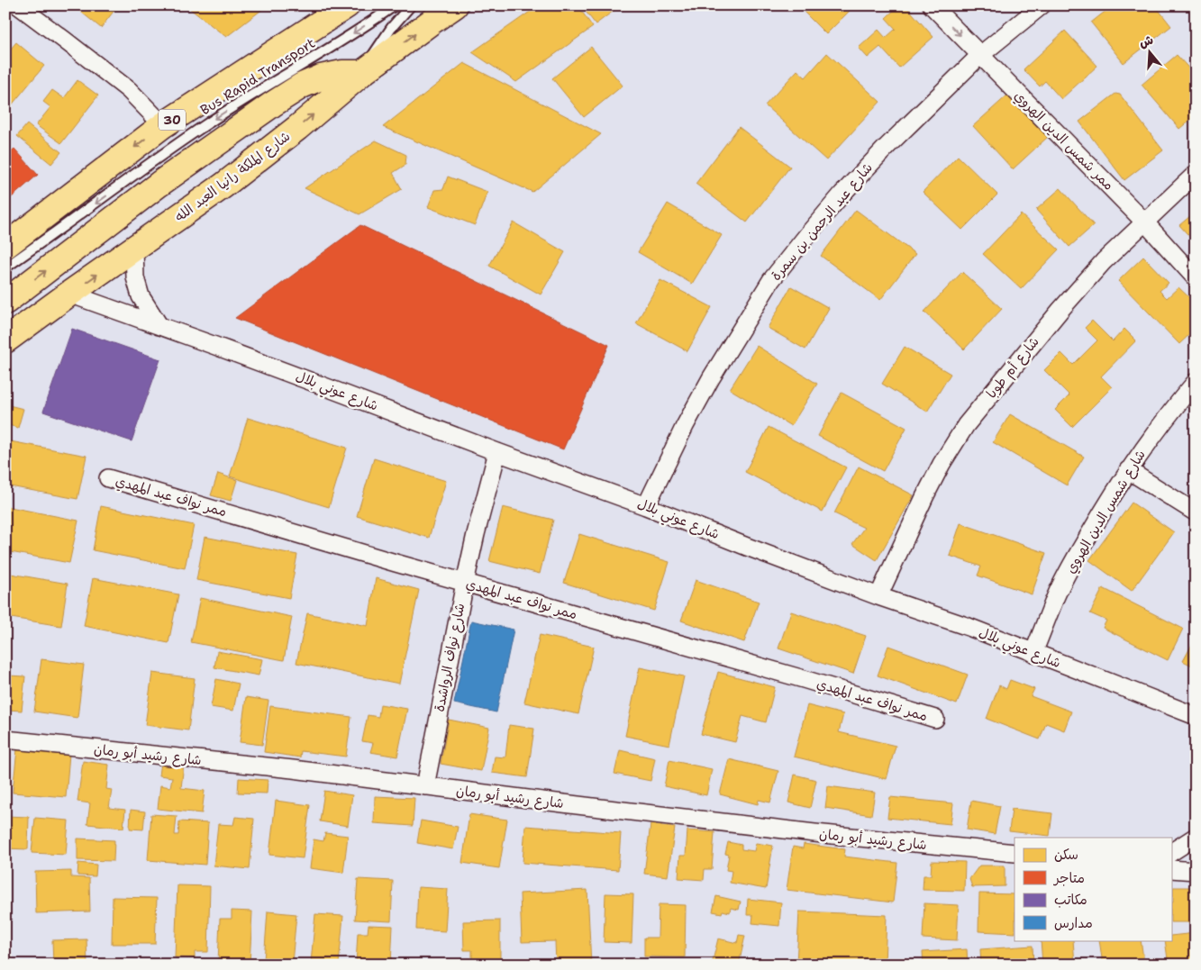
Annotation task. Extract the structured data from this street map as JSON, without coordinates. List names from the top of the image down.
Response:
{
  "streets": {
    "main road": ["30", "شارع الملكة رانيا العبد الله"],
    "street": [
      "ممر شمس الدين الهروي",
      "شارع عبد الرحمن بن سمرة",
      "شارع أم طوبا",
      "شارع عوني بلال",
      "ممر نواف عبد المهدي",
      "شارع شمس الدين الهروي",
      "شارع نواف الرواشدة",
      "شارع رشيد أبو رمان"
    ],
    "lane": ["Bus Rapid Transport"]
  },
  "crossings": [
    ["ممر شمس الدين الهروي", "شارع عبد الرحمن بن سمرة"],
    ["ممر شمس الدين الهروي", "شارع أم طوبا"],
    ["شارع الملكة رانيا العبد الله", "شارع عوني بلال"],
    ["شارع عبد الرحمن بن سمرة", "شارع عوني بلال"],
    ["شارع أم طوبا", "شارع عوني بلال"],
    ["شارع عوني بلال", "شارع شمس الدين الهروي"],
    ["شارع عوني بلال", "شارع نواف الرواشدة"],
    ["ممر نواف عبد المهدي", "شارع نواف الرواشدة"],
    ["شارع نواف الرواشدة", "شارع رشيد أبو رمان"]
  ],
  "one_way": ["Bus Rapid Transport"],
  "legend": [
    "سكن",
    "متاجر",
    "مكاتب",
    "مدارس"
  ],
  "north": "top"
}
